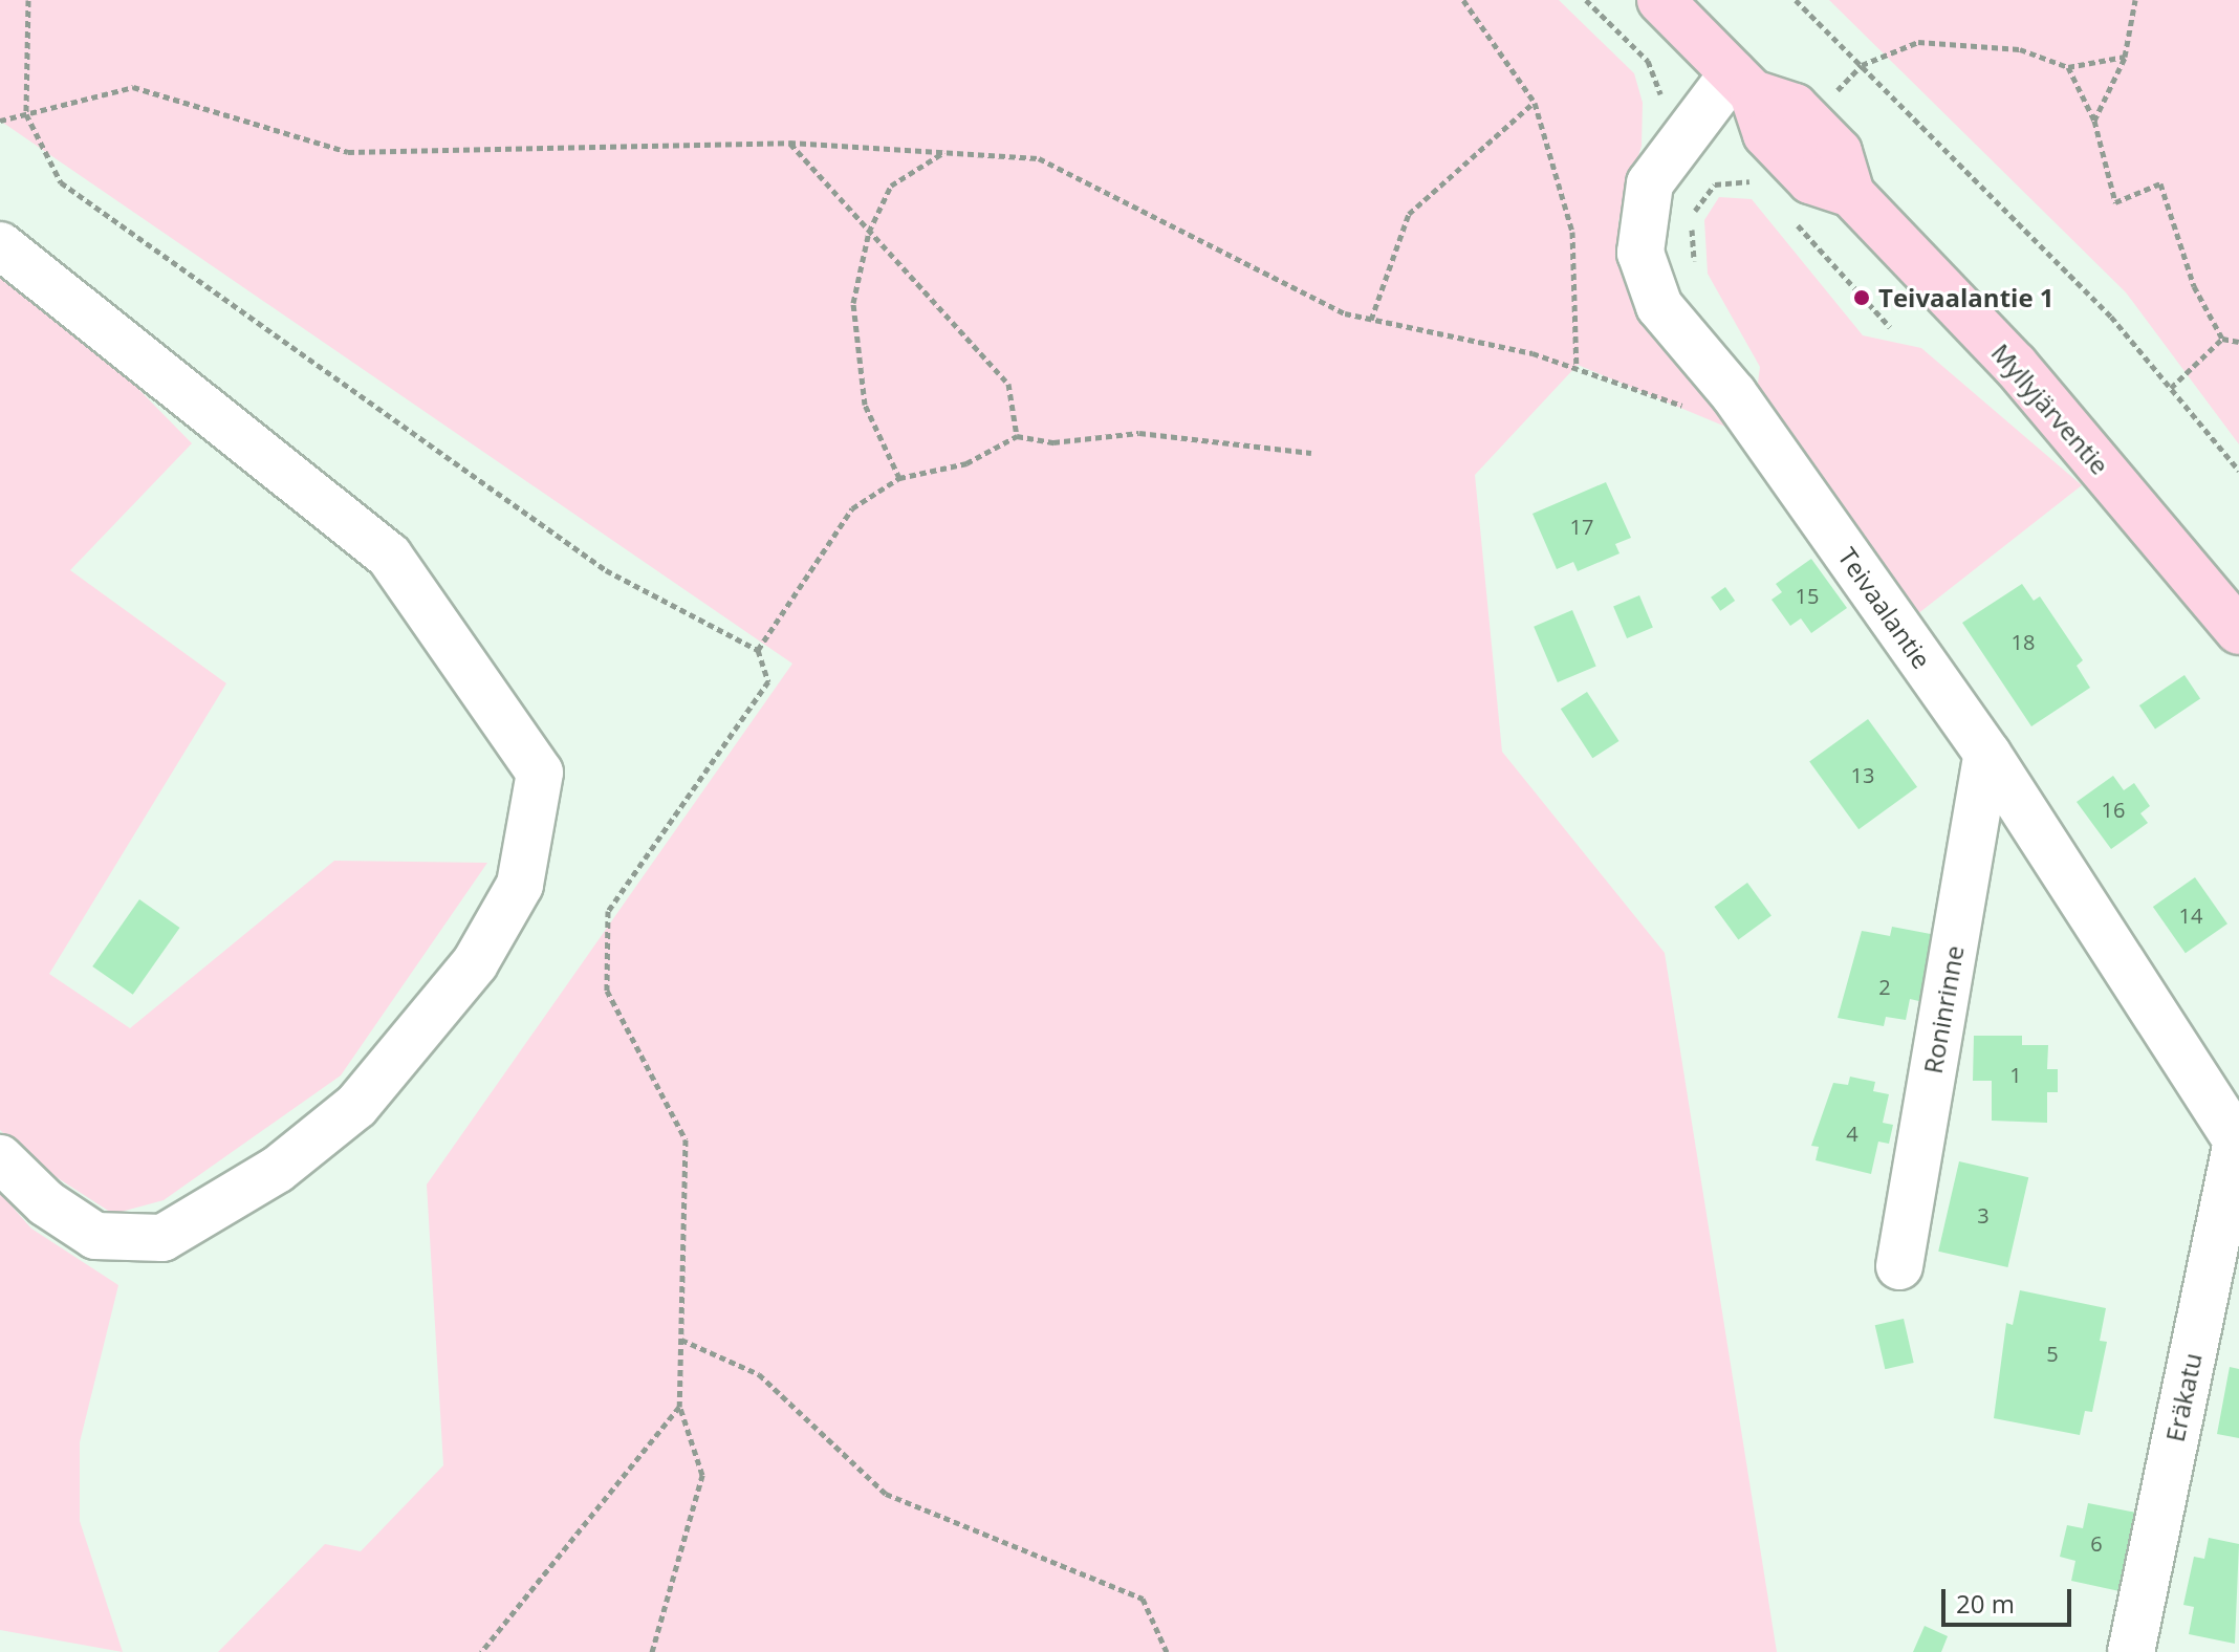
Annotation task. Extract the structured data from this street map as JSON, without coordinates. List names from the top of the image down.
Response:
{
  "streets": {
    "main road": ["Myllyjärventie"],
    "street": ["Teivaalantie", "Roninrinne", "Eräkatu"]
  },
  "crossings": [
    ["Myllyjärventie", "Teivaalantie"],
    ["Teivaalantie", "Roninrinne"],
    ["Teivaalantie", "Eräkatu"]
  ],
  "places": ["Teivaalantie 1"],
  "house_numbers": [
    "17",
    "15",
    "18",
    "13",
    "16",
    "14",
    "2",
    "1",
    "4",
    "3",
    "5",
    "6"
  ],
  "scale_bar": "20 m"
}
